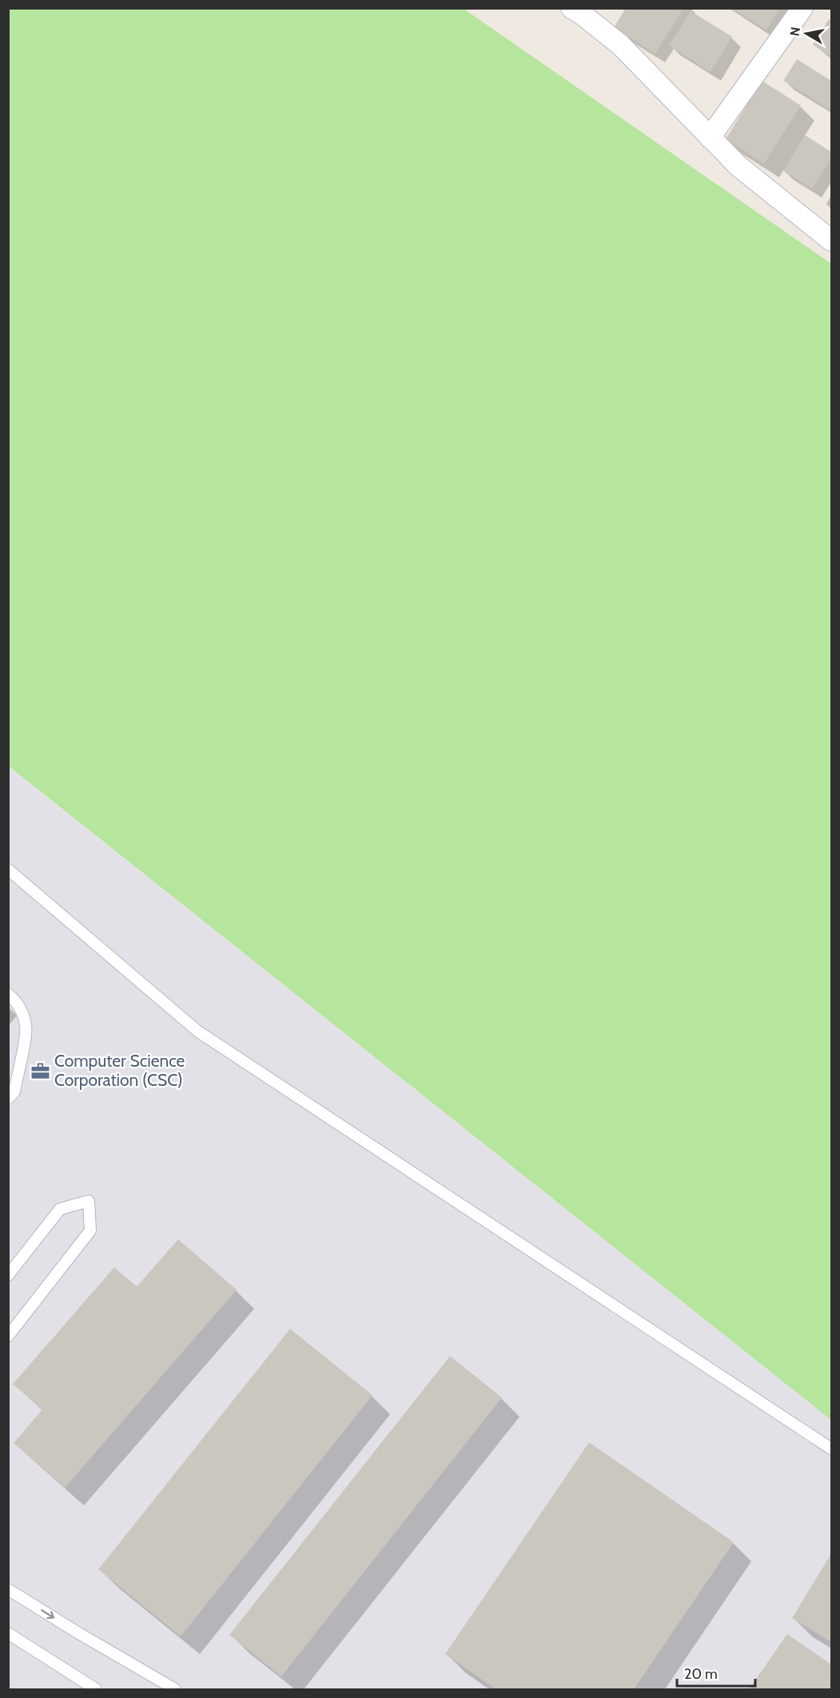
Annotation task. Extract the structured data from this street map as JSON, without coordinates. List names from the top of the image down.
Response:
{
  "places": {
    "office": ["Computer Science Corporation (CSC)"]
  },
  "scale_bar": "20 m",
  "north": "left"
}
